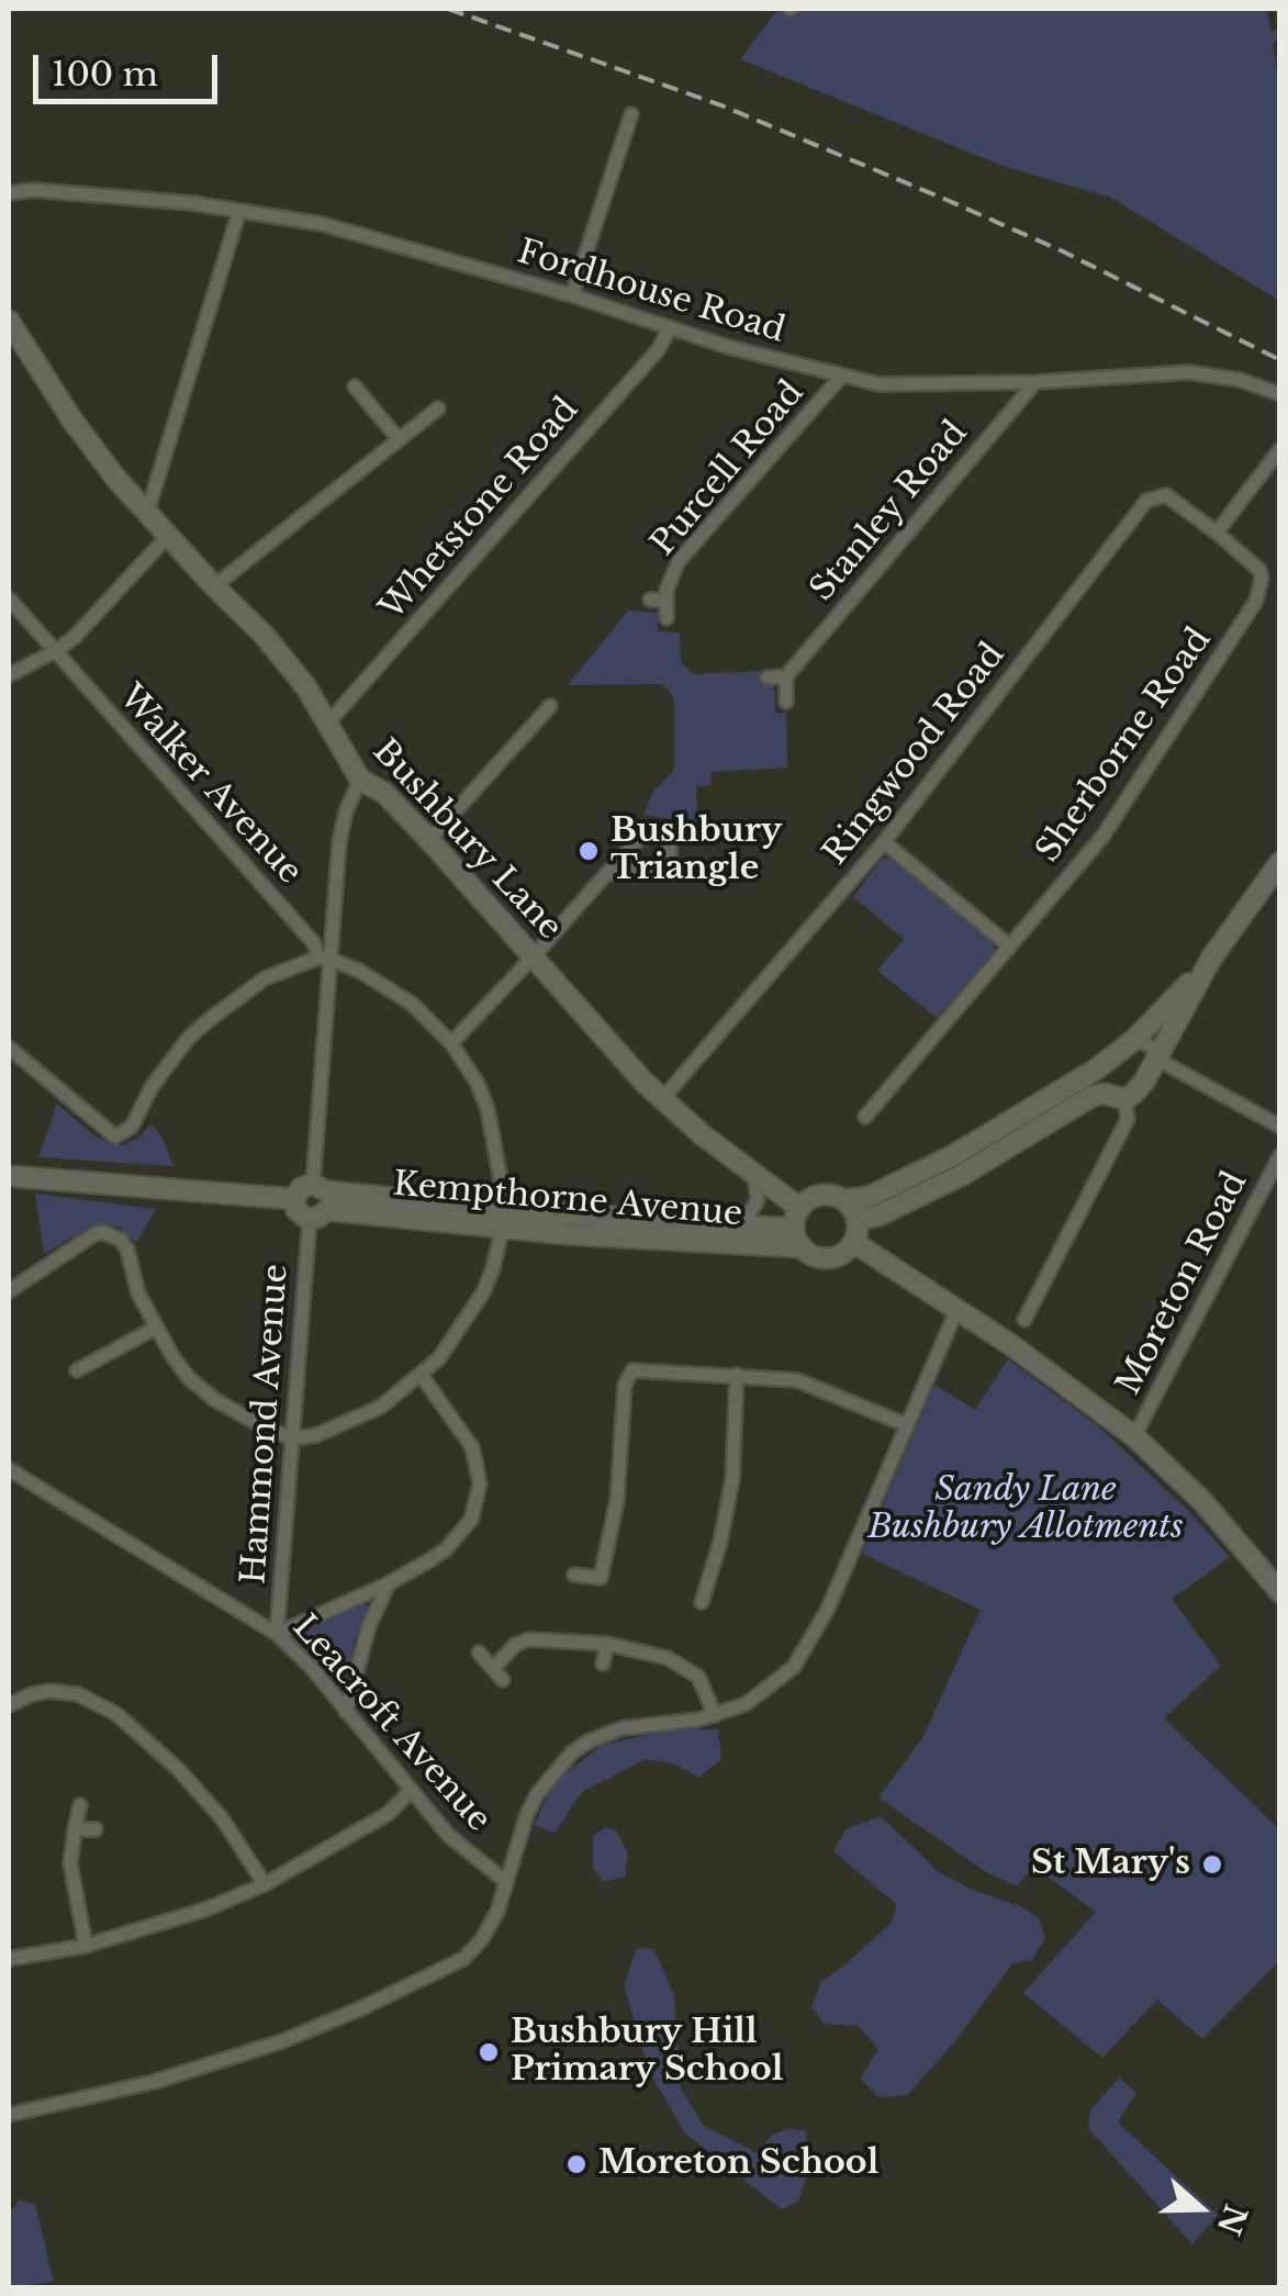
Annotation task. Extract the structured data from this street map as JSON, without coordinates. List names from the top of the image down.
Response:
{
  "streets": {
    "street": [
      "Fordhouse Road",
      "Purcell Road",
      "Whetstone Road",
      "Stanley Road",
      "Sherborne Road",
      "Ringwood Road",
      "Walker Avenue",
      "Bushbury Lane",
      "Kempthorne Avenue",
      "Moreton Road",
      "Hammond Avenue",
      "Leacroft Avenue"
    ]
  },
  "crossings": [
    ["Fordhouse Road", "Purcell Road"],
    ["Fordhouse Road", "Whetstone Road"],
    ["Fordhouse Road", "Stanley Road"],
    ["Whetstone Road", "Bushbury Lane"],
    ["Sherborne Road", "Ringwood Road"],
    ["Ringwood Road", "Bushbury Lane"],
    ["Walker Avenue", "Hammond Avenue"],
    ["Bushbury Lane", "Kempthorne Avenue"],
    ["Bushbury Lane", "Hammond Avenue"],
    ["Kempthorne Avenue", "Hammond Avenue"],
    ["Hammond Avenue", "Leacroft Avenue"]
  ],
  "parks": ["Sandy Lane Bushbury Allotments"],
  "places": [
    "Bushbury Triangle",
    "St Mary's",
    "Bushbury Hill Primary School",
    "Moreton School"
  ],
  "scale_bar": "100 m",
  "north": "right"
}
